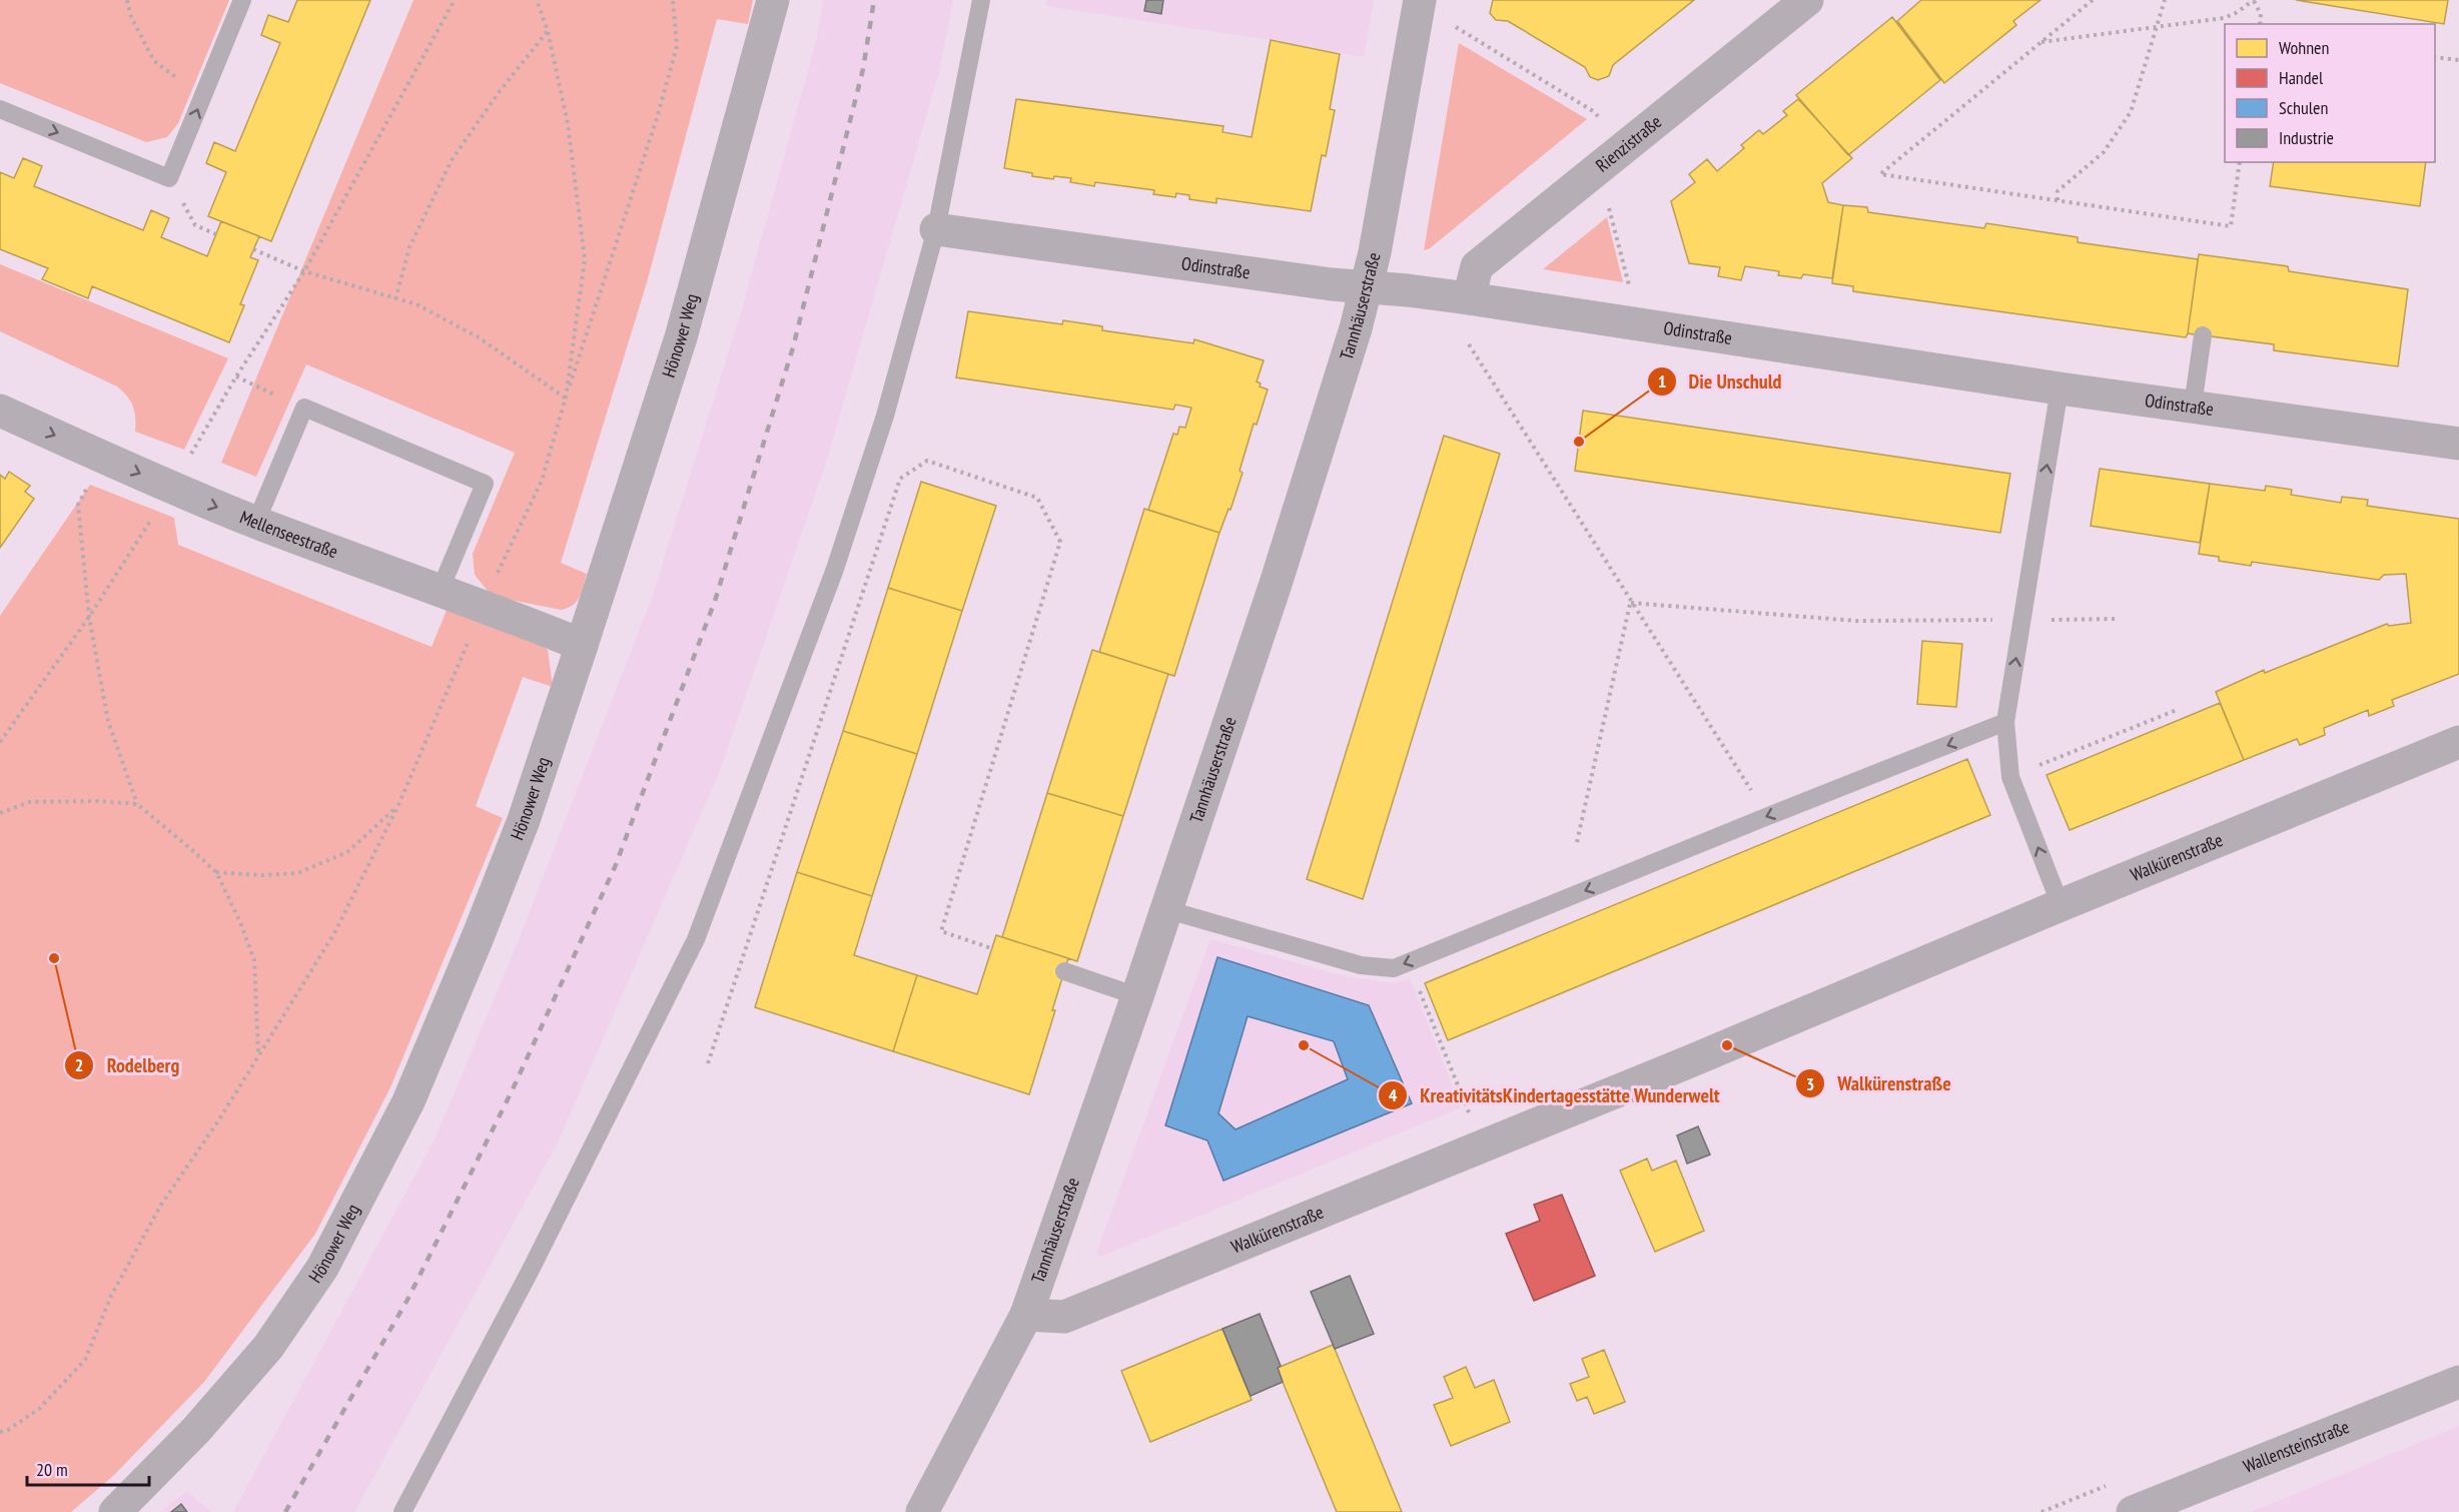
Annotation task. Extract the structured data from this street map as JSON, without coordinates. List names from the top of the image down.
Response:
{
  "streets": {
    "street": [
      "Rienzistraße",
      "Odinstraße",
      "Tannhäuserstraße",
      "Hönower Weg",
      "Mellenseestraße",
      "Walkürenstraße",
      "Wallensteinstraße"
    ]
  },
  "crossings": [
    ["Rienzistraße", "Odinstraße"],
    ["Odinstraße", "Tannhäuserstraße"],
    ["Tannhäuserstraße", "Walkürenstraße"],
    ["Hönower Weg", "Mellenseestraße"]
  ],
  "one_way": ["Mellenseestraße"],
  "places": [
    "Die Unschuld",
    "Rodelberg",
    "KreativitätsKindertagesstätte Wunderwelt",
    "Walkürenstraße"
  ],
  "legend": [
    "Wohnen",
    "Handel",
    "Schulen",
    "Industrie"
  ],
  "scale_bar": "20 m"
}
